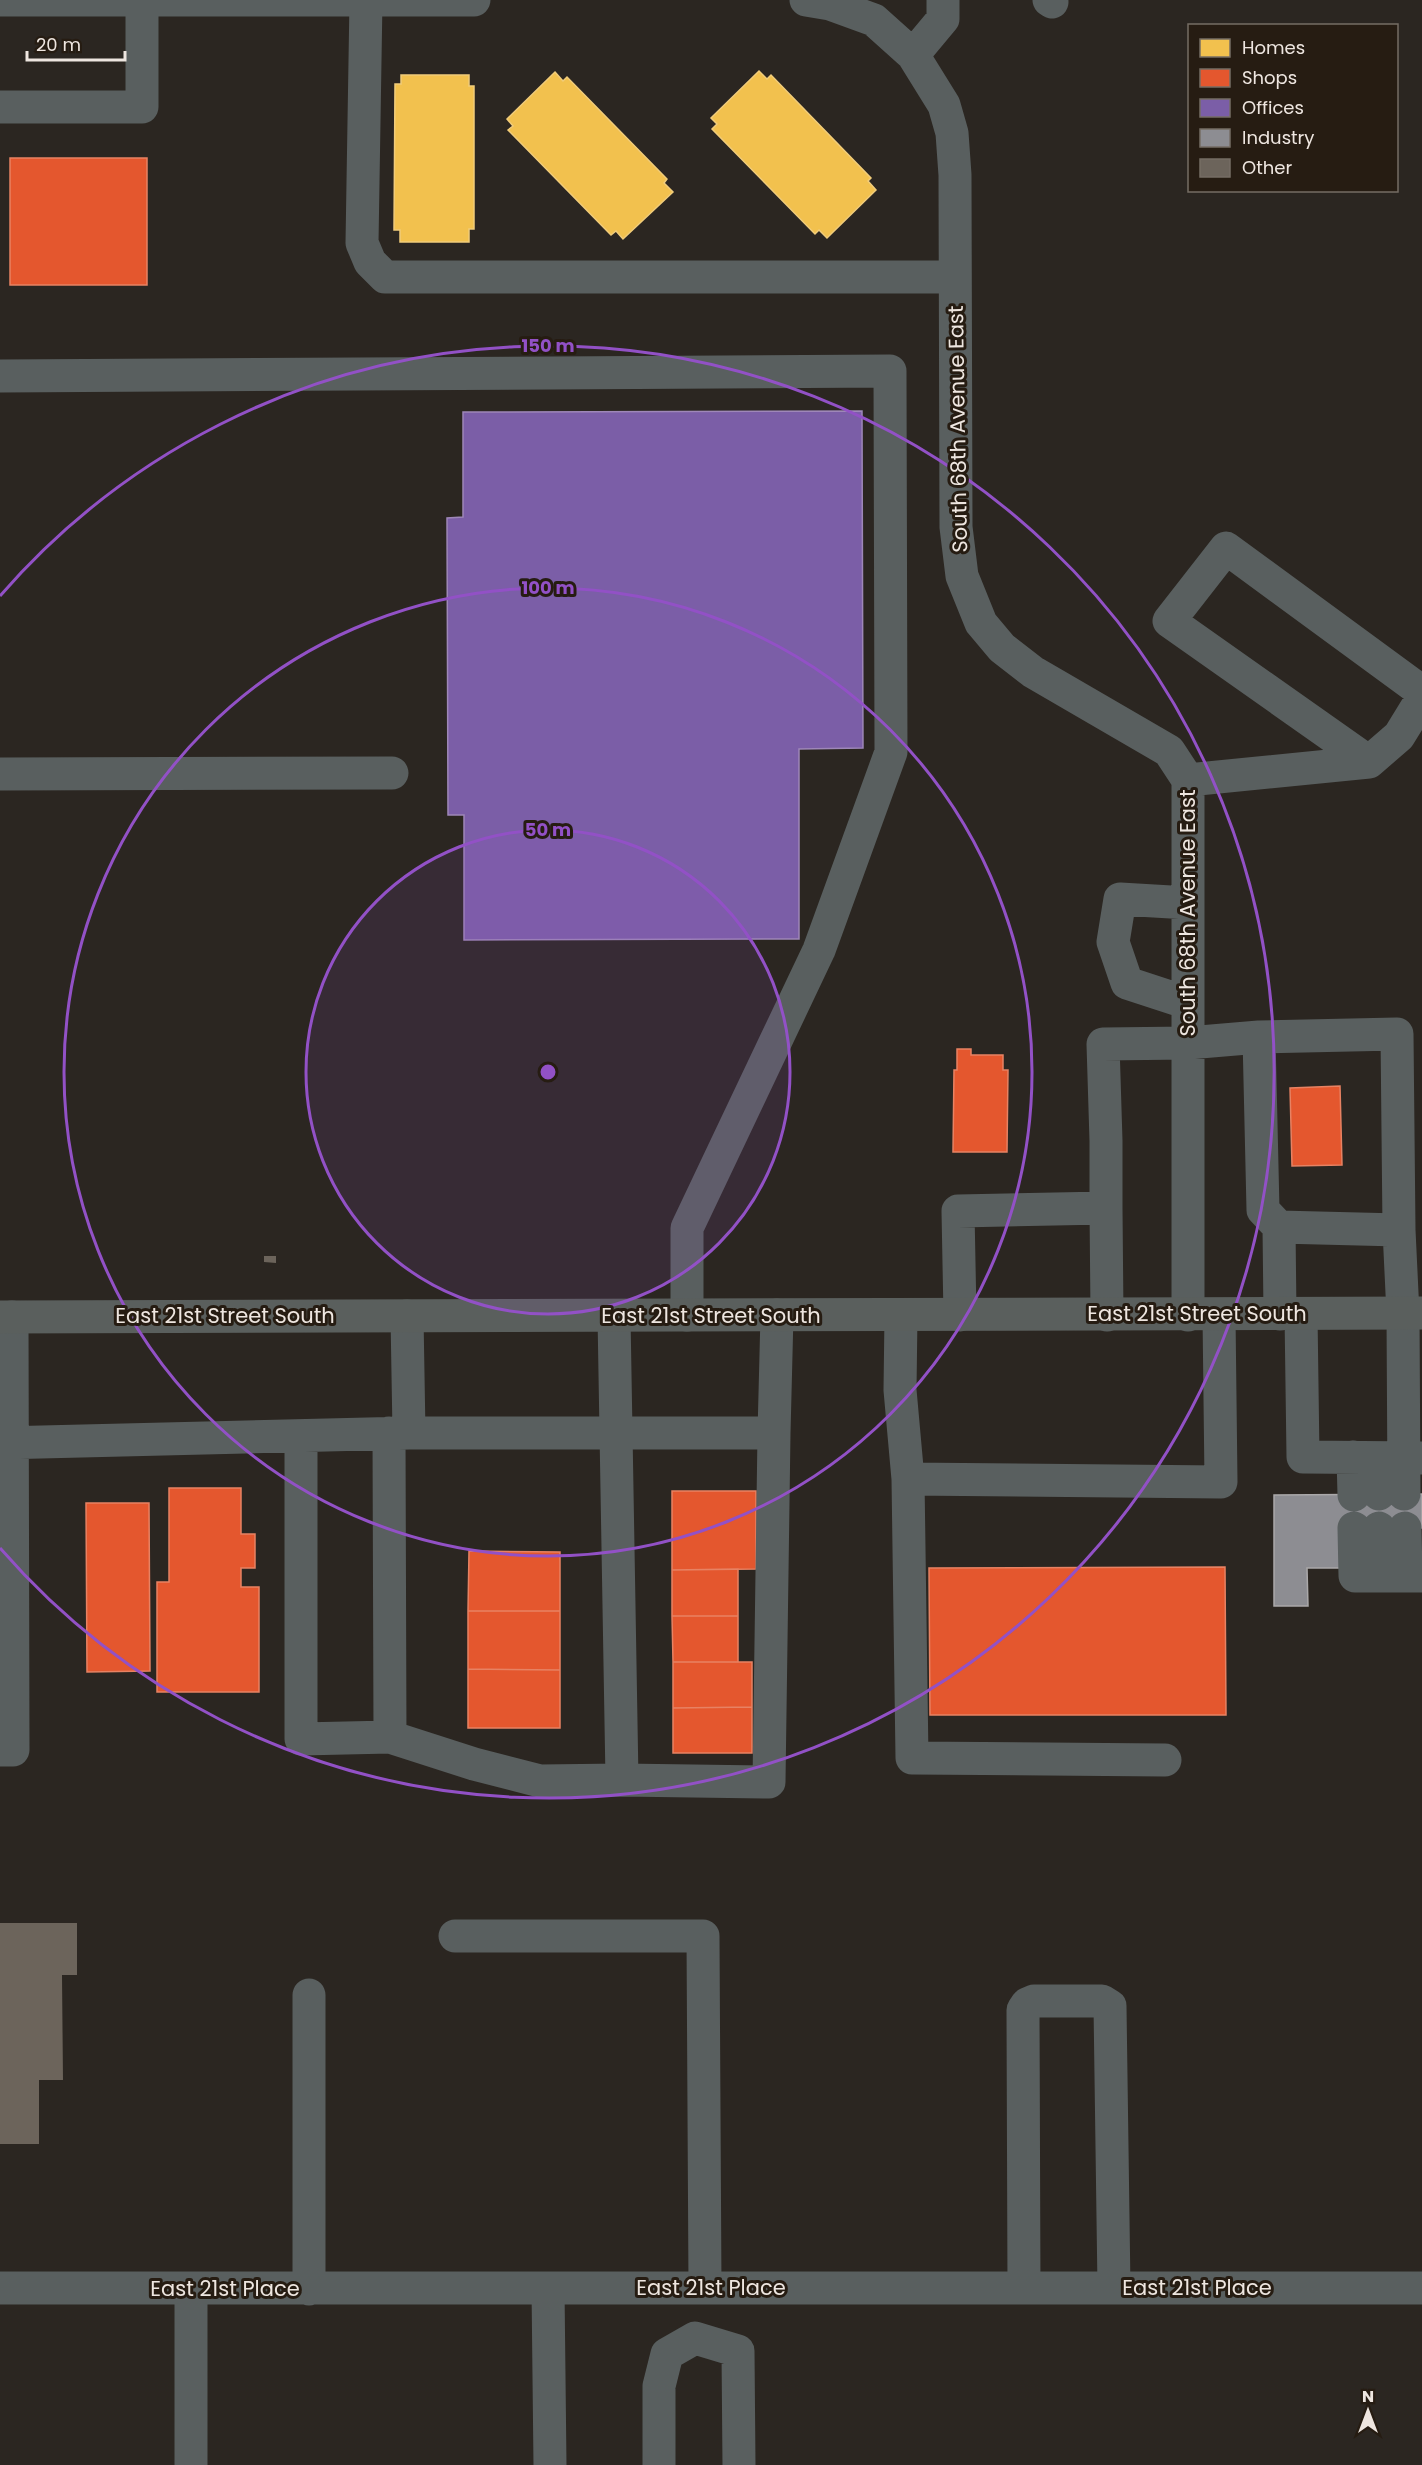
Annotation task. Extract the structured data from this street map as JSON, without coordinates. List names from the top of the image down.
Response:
{
  "streets": {
    "main road": ["East 21st Street South"],
    "street": ["South 68th Avenue East", "East 21st Place"]
  },
  "crossings": [
    ["South 68th Avenue East", "East 21st Street South"]
  ],
  "legend": [
    "Homes",
    "Shops",
    "Offices",
    "Industry",
    "Other"
  ],
  "scale_bar": "20 m",
  "north": "top",
  "rings": ["150 m", "100 m", "50 m"]
}
